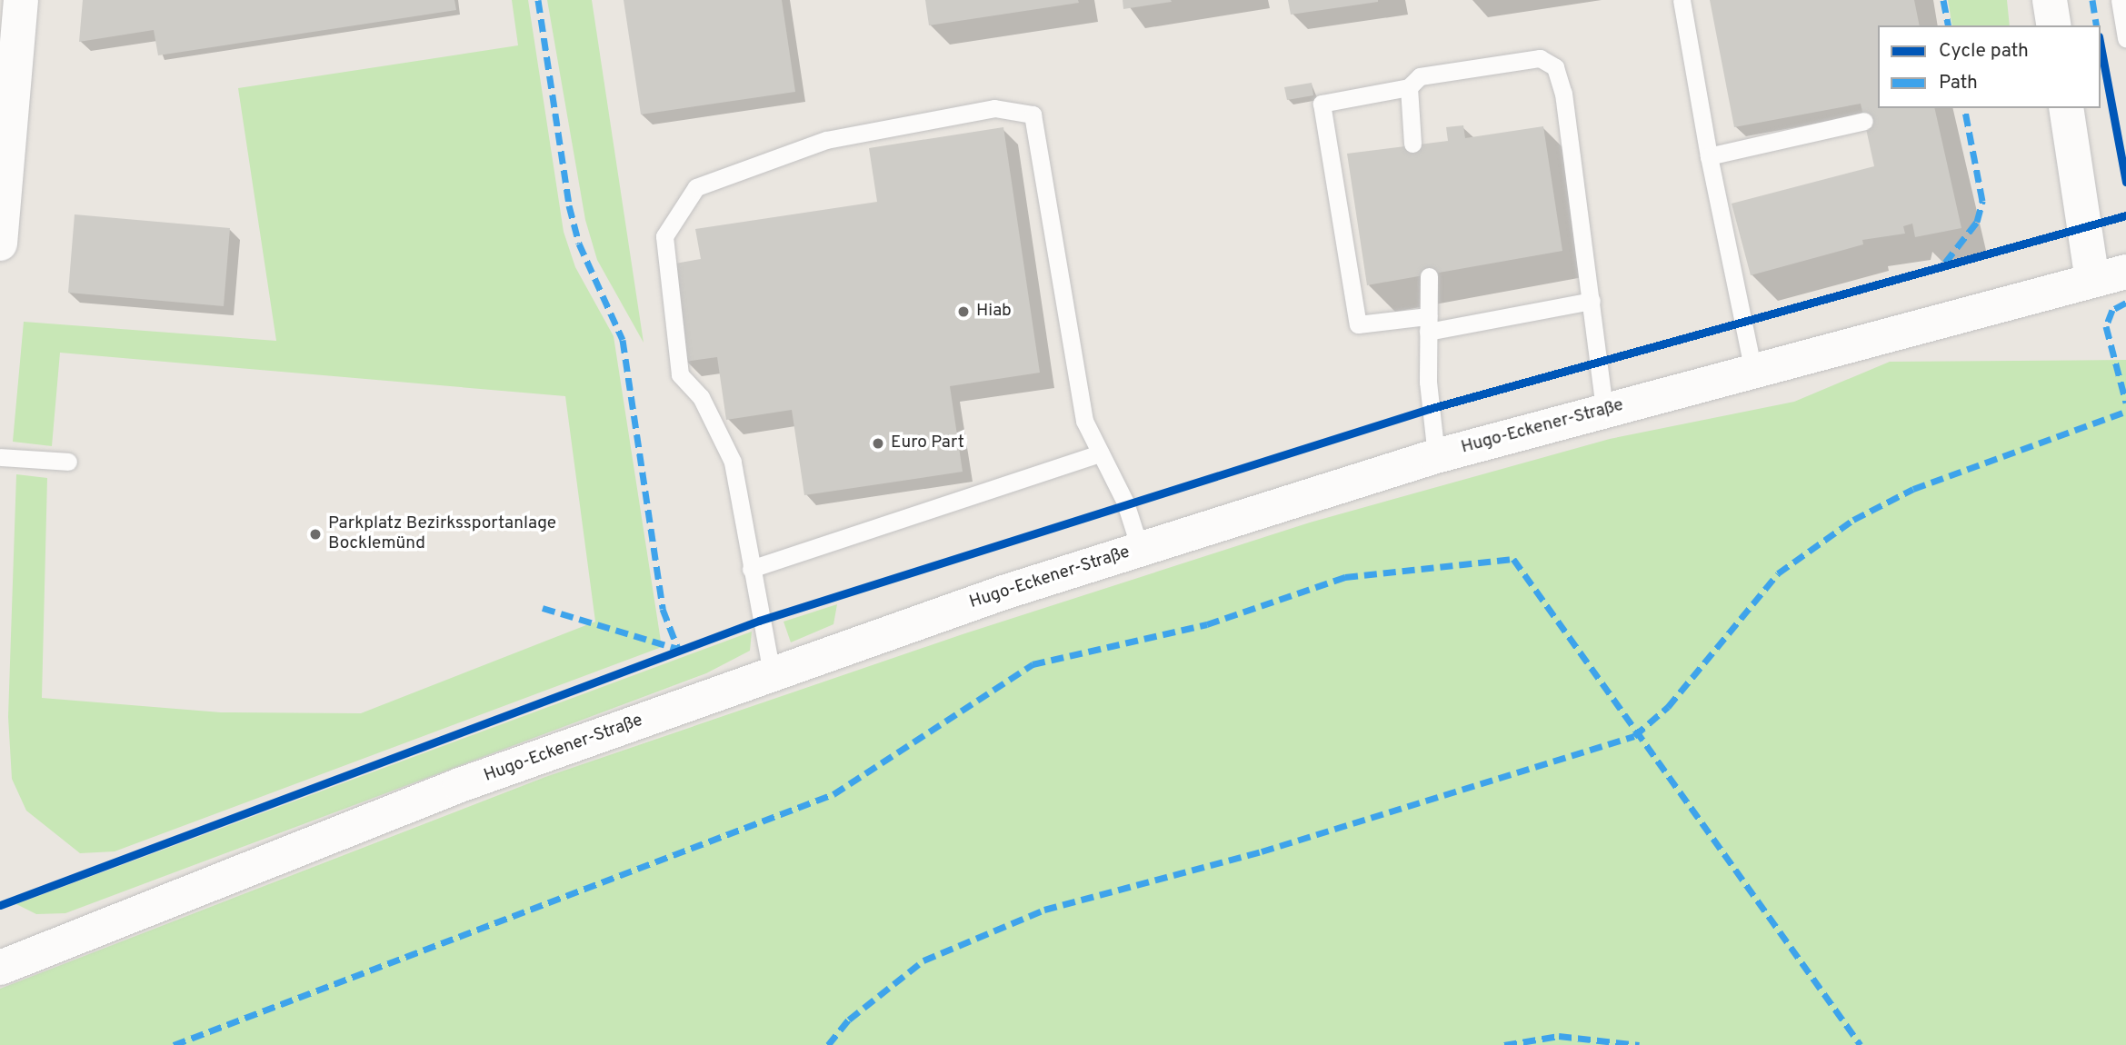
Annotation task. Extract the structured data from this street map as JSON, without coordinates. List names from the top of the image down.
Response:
{
  "streets": {
    "main road": ["Hugo-Eckener-Straße"]
  },
  "places": ["Hiab", "Euro Part", "Parkplatz Bezirkssportanlage Bocklemünd"],
  "legend": ["Cycle path", "Path"]
}
